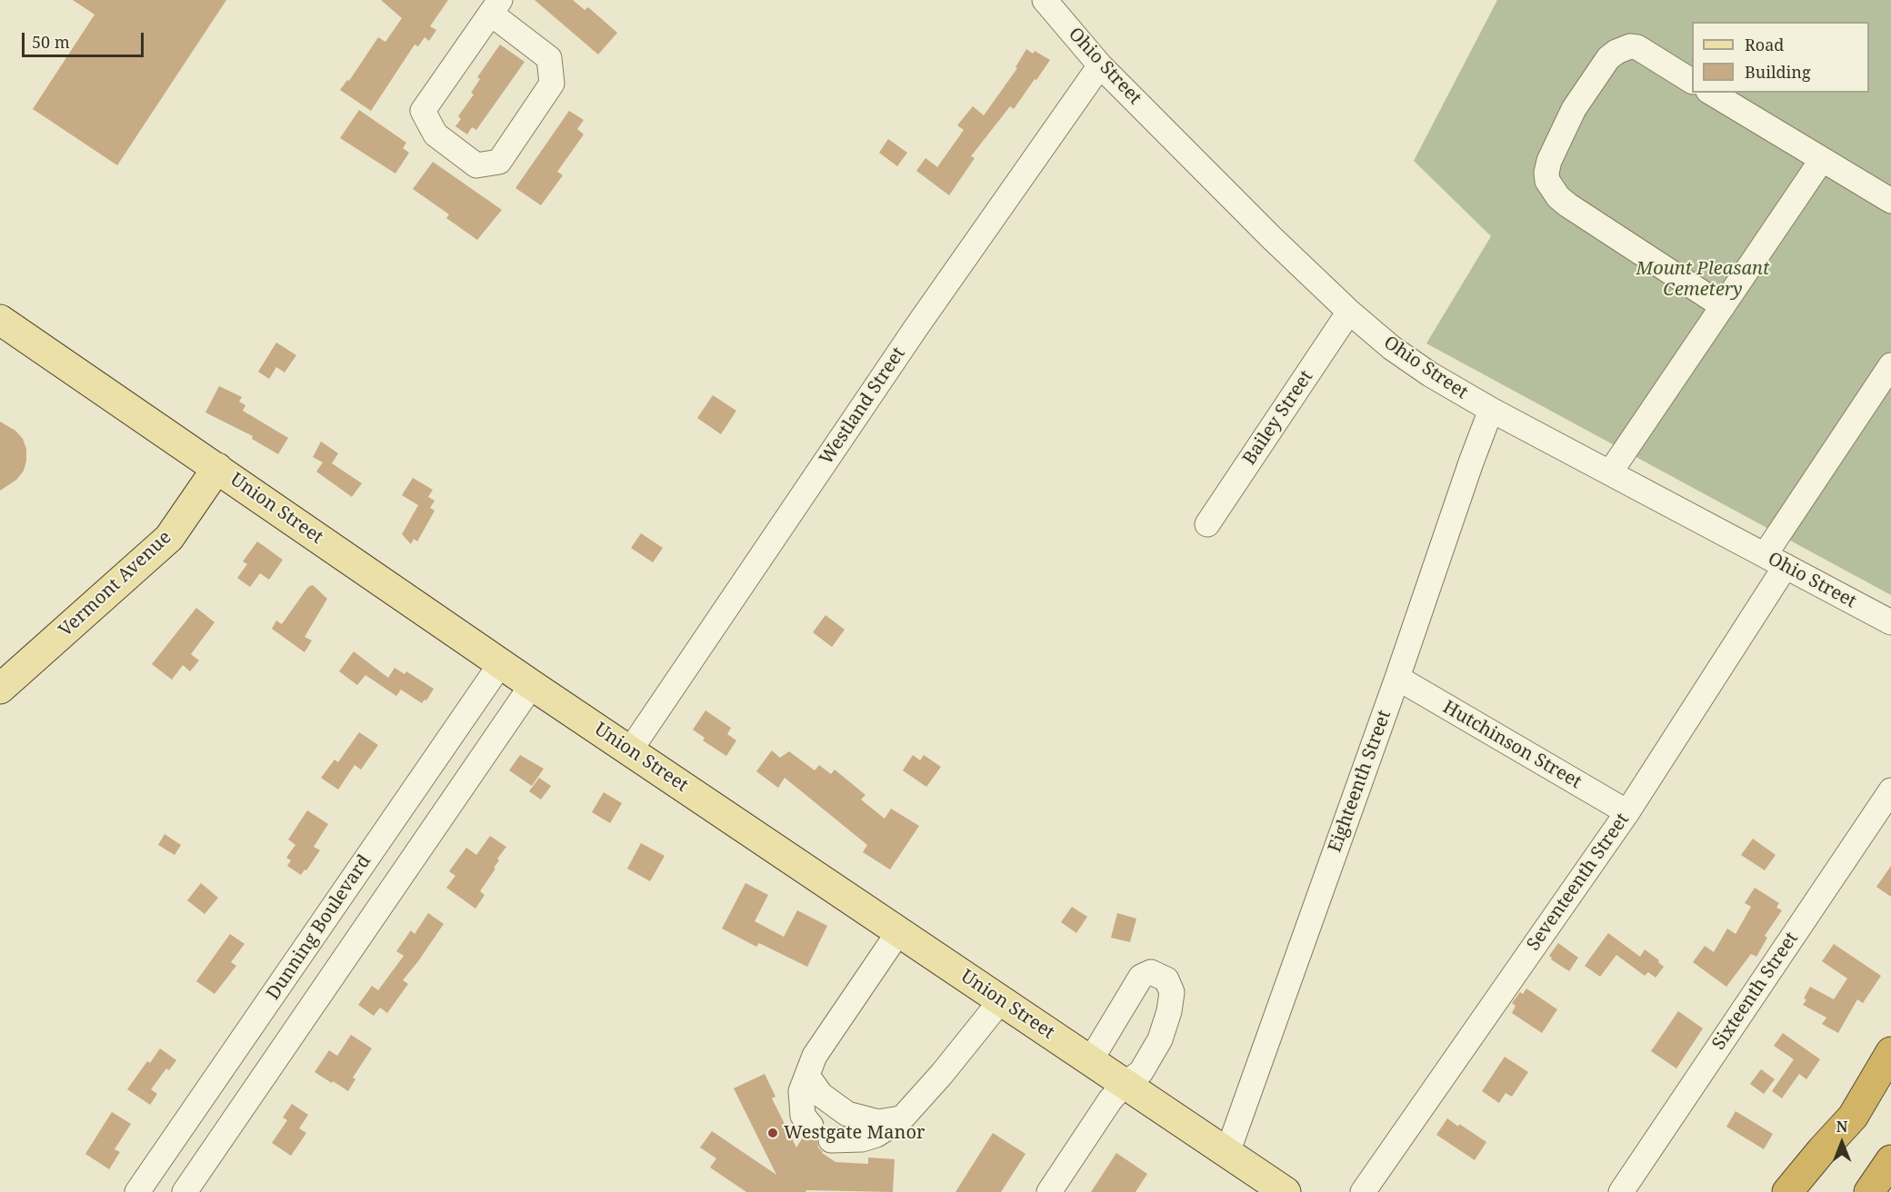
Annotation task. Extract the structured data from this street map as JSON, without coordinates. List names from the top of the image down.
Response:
{
  "streets": {
    "main road": ["Union Street", "Vermont Avenue"],
    "street": [
      "Ohio Street",
      "Westland Street",
      "Bailey Street",
      "Hutchinson Street",
      "Eighteenth Street",
      "Seventeenth Street",
      "Dunning Boulevard",
      "Sixteenth Street"
    ]
  },
  "crossings": [
    ["Ohio Street", "Westland Street"],
    ["Ohio Street", "Bailey Street"],
    ["Ohio Street", "Eighteenth Street"],
    ["Ohio Street", "Seventeenth Street"],
    ["Westland Street", "Union Street"],
    ["Union Street", "Vermont Avenue"],
    ["Union Street", "Eighteenth Street"],
    ["Union Street", "Dunning Boulevard"],
    ["Hutchinson Street", "Eighteenth Street"],
    ["Hutchinson Street", "Seventeenth Street"]
  ],
  "parks": ["Mount Pleasant Cemetery"],
  "places": ["Westgate Manor"],
  "legend": ["Road", "Building"],
  "scale_bar": "50 m",
  "north": "top"
}
